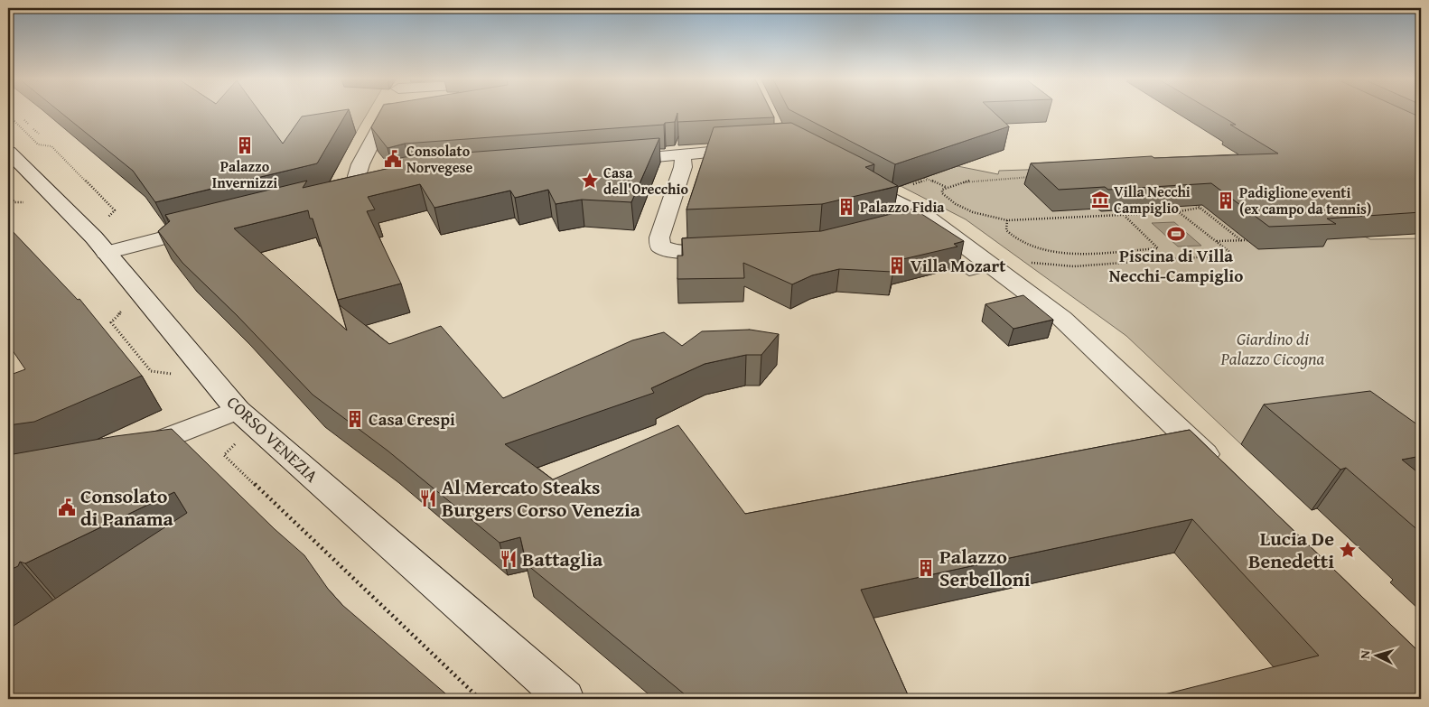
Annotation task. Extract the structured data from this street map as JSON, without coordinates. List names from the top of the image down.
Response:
{
  "streets": {
    "street": ["CORSO VENEZIA"]
  },
  "parks": ["Giardino di Palazzo Cicogna"],
  "places": {
    "building": [
      "Palazzo Invernizzi",
      "Padiglione eventi (ex campo da tennis)",
      "Palazzo Fidia",
      "Villa Mozart",
      "Casa Crespi",
      "Palazzo Serbelloni"
    ],
    "public building": ["Consolato Norvegese", "Consolato di Panama"],
    "place": ["Casa dell'Orecchio", "Lucia De Benedetti"],
    "museum": ["Villa Necchi Campiglio"],
    "sports": ["Piscina di Villa Necchi-Campiglio"],
    "restaurant": ["Al Mercato Steaks Burgers Corso Venezia", "Battaglia"]
  },
  "north": "left"
}
